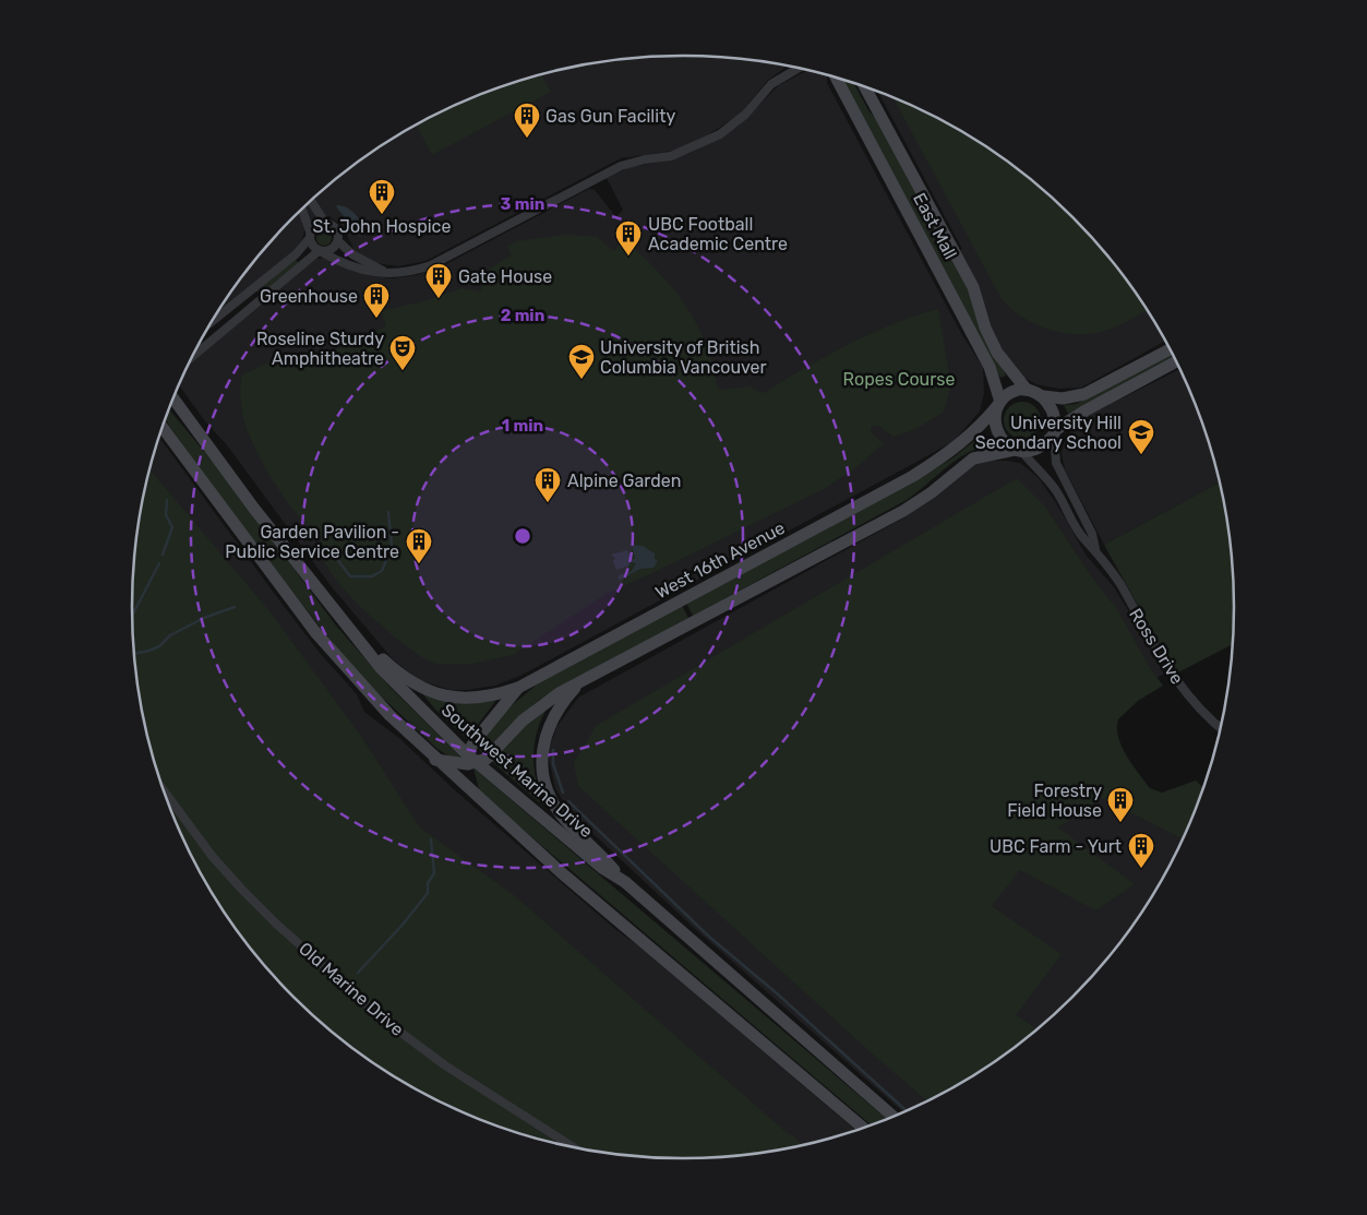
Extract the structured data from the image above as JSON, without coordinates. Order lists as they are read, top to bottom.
{
  "streets": {
    "main road": ["East Mall", "West 16th Avenue", "Southwest Marine Drive"],
    "street": ["Ross Drive", "Old Marine Drive"]
  },
  "crossings": [
    ["East Mall", "West 16th Avenue"],
    ["East Mall", "Ross Drive"],
    ["West 16th Avenue", "Ross Drive"],
    ["West 16th Avenue", "Southwest Marine Drive"]
  ],
  "parks": ["Ropes Course"],
  "places": {
    "building": [
      "Gas Gun Facility",
      "St. John Hospice",
      "UBC Football Academic Centre",
      "Gate House",
      "Greenhouse",
      "Alpine Garden",
      "Garden Pavilion - Public Service Centre",
      "Forestry Field House",
      "UBC Farm - Yurt"
    ],
    "theatre": ["Roseline Sturdy Amphitheatre"],
    "school or university": ["University of British Columbia Vancouver", "University Hill Secondary School"]
  },
  "rings": ["3 min", "2 min", "1 min"]
}
